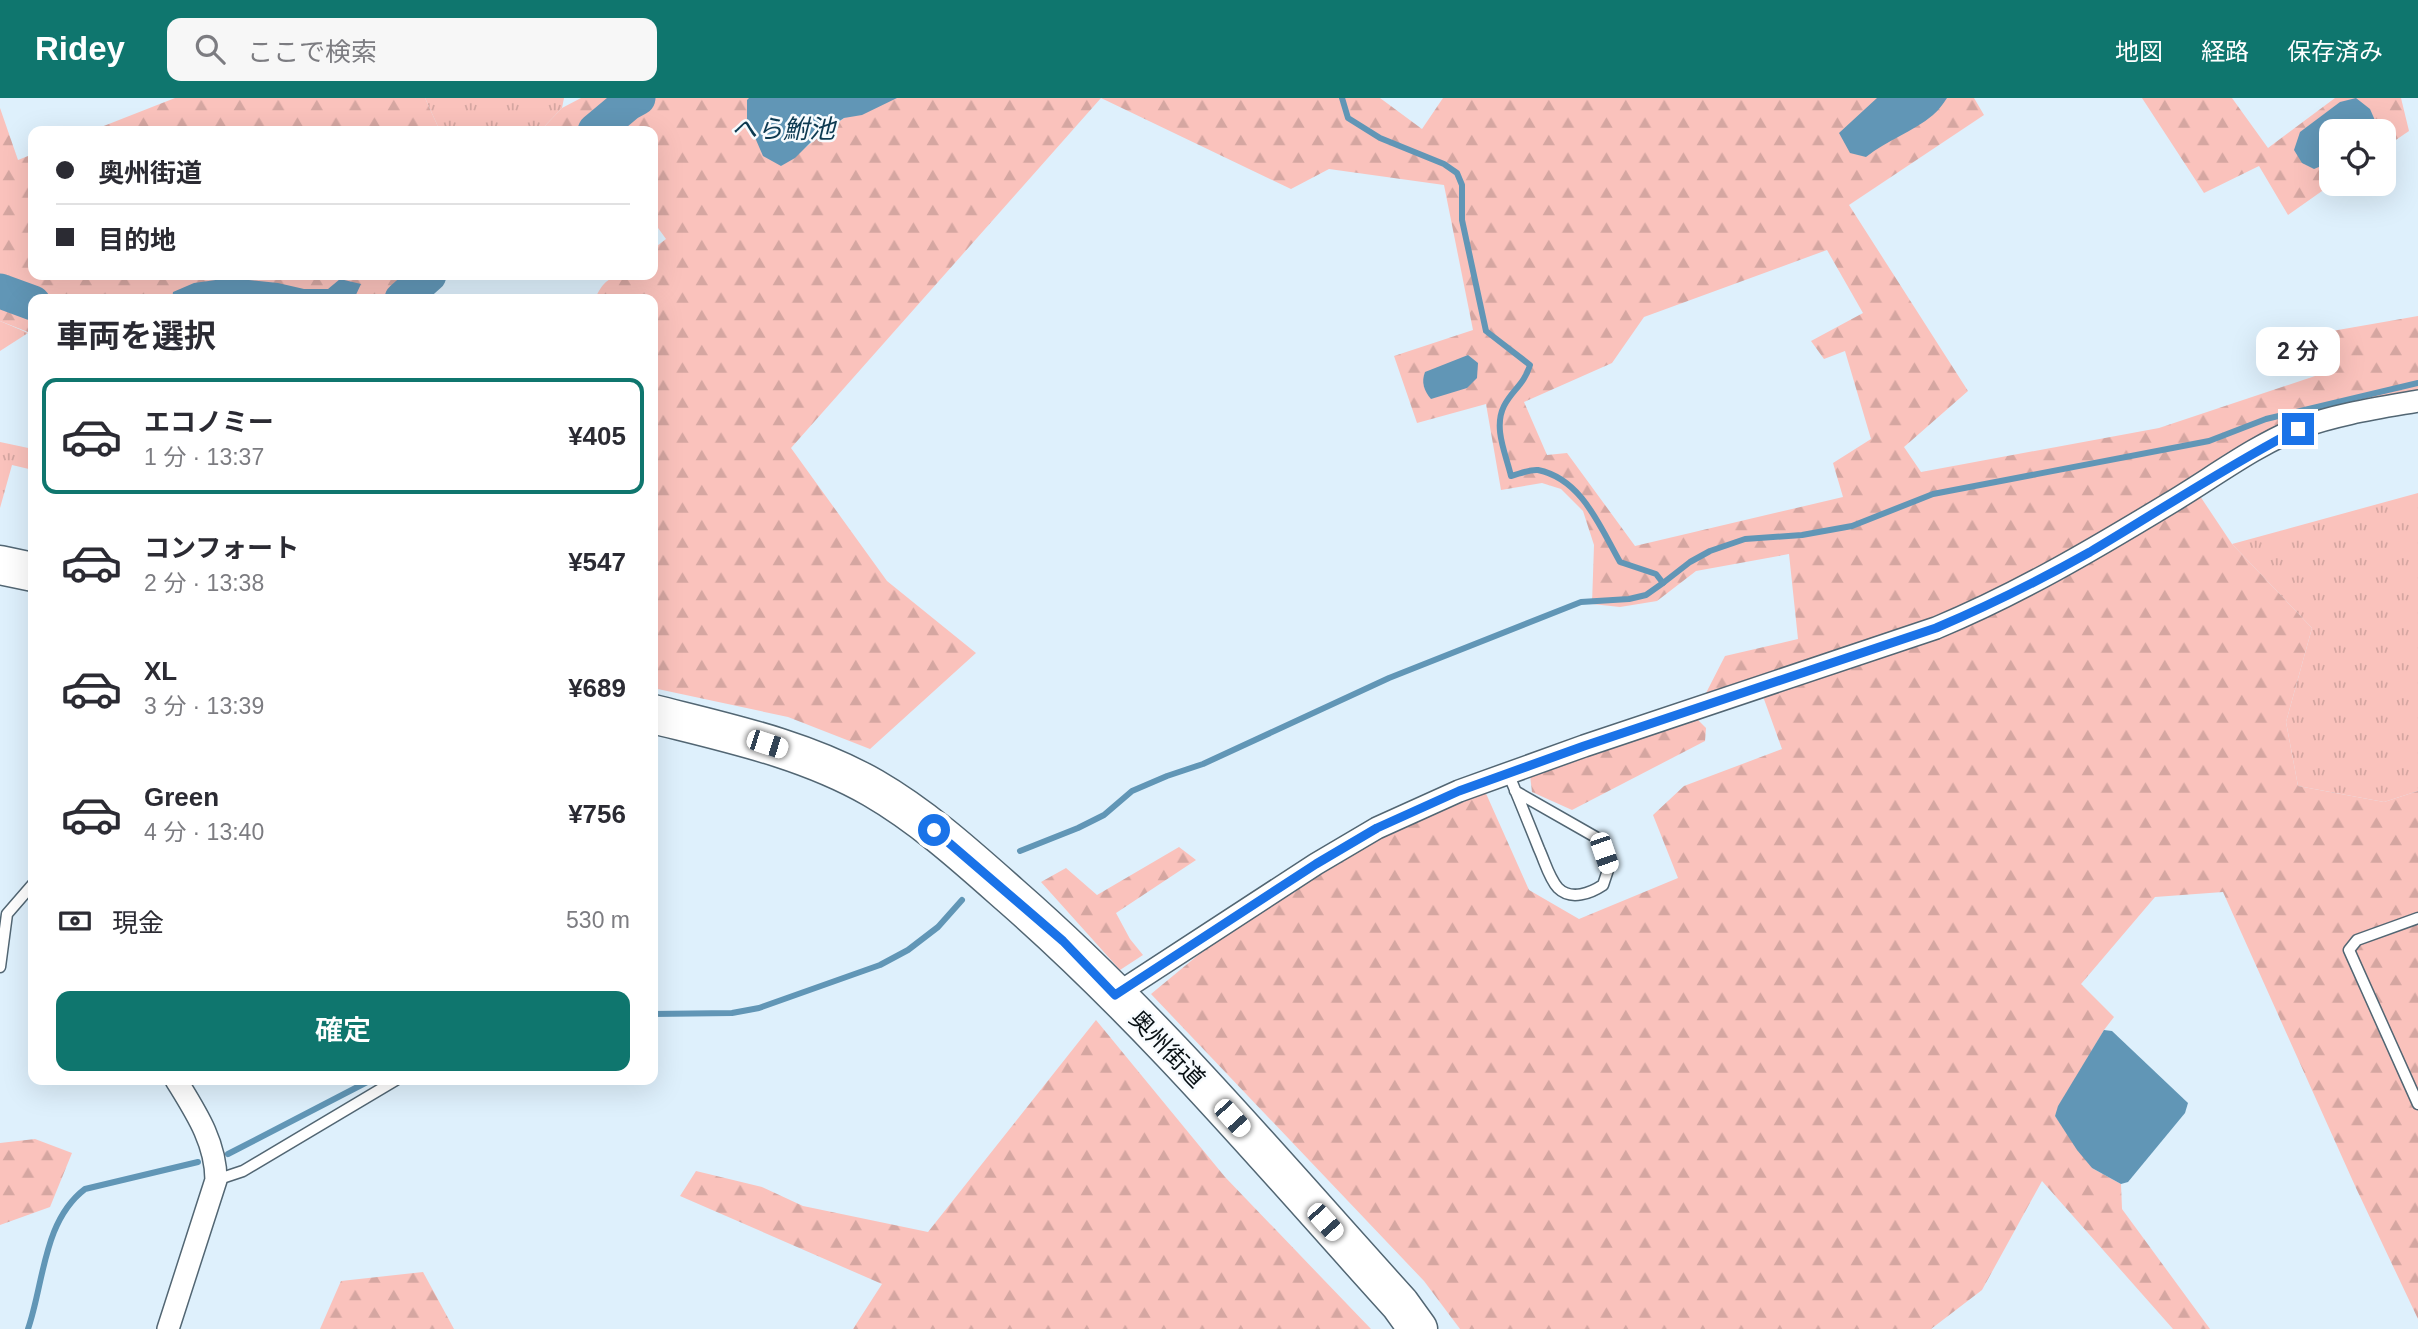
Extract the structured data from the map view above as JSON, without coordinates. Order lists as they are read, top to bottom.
{
  "streets": {
    "highway": ["奥州街道"]
  },
  "water": ["へら鮒池"],
  "page": {
    "header": "Ridey",
    "search": "ここで検索",
    "nav": ["地図", "経路", "保存済み"],
    "banner": ["奥州街道", "目的地"],
    "heading": "車両を選択",
    "bubble": "2 分",
    "list": [
      {
        "name": "エコノミー",
        "note": "1 分 · 13:37",
        "value": "¥405"
      },
      {
        "name": "コンフォート",
        "note": "2 分 · 13:38",
        "value": "¥547"
      },
      {
        "name": "XL",
        "note": "3 分 · 13:39",
        "value": "¥689"
      },
      {
        "name": "Green",
        "note": "4 分 · 13:40",
        "value": "¥756"
      }
    ],
    "pay": ["現金", "530 m"],
    "buttons": "確定"
  }
}
